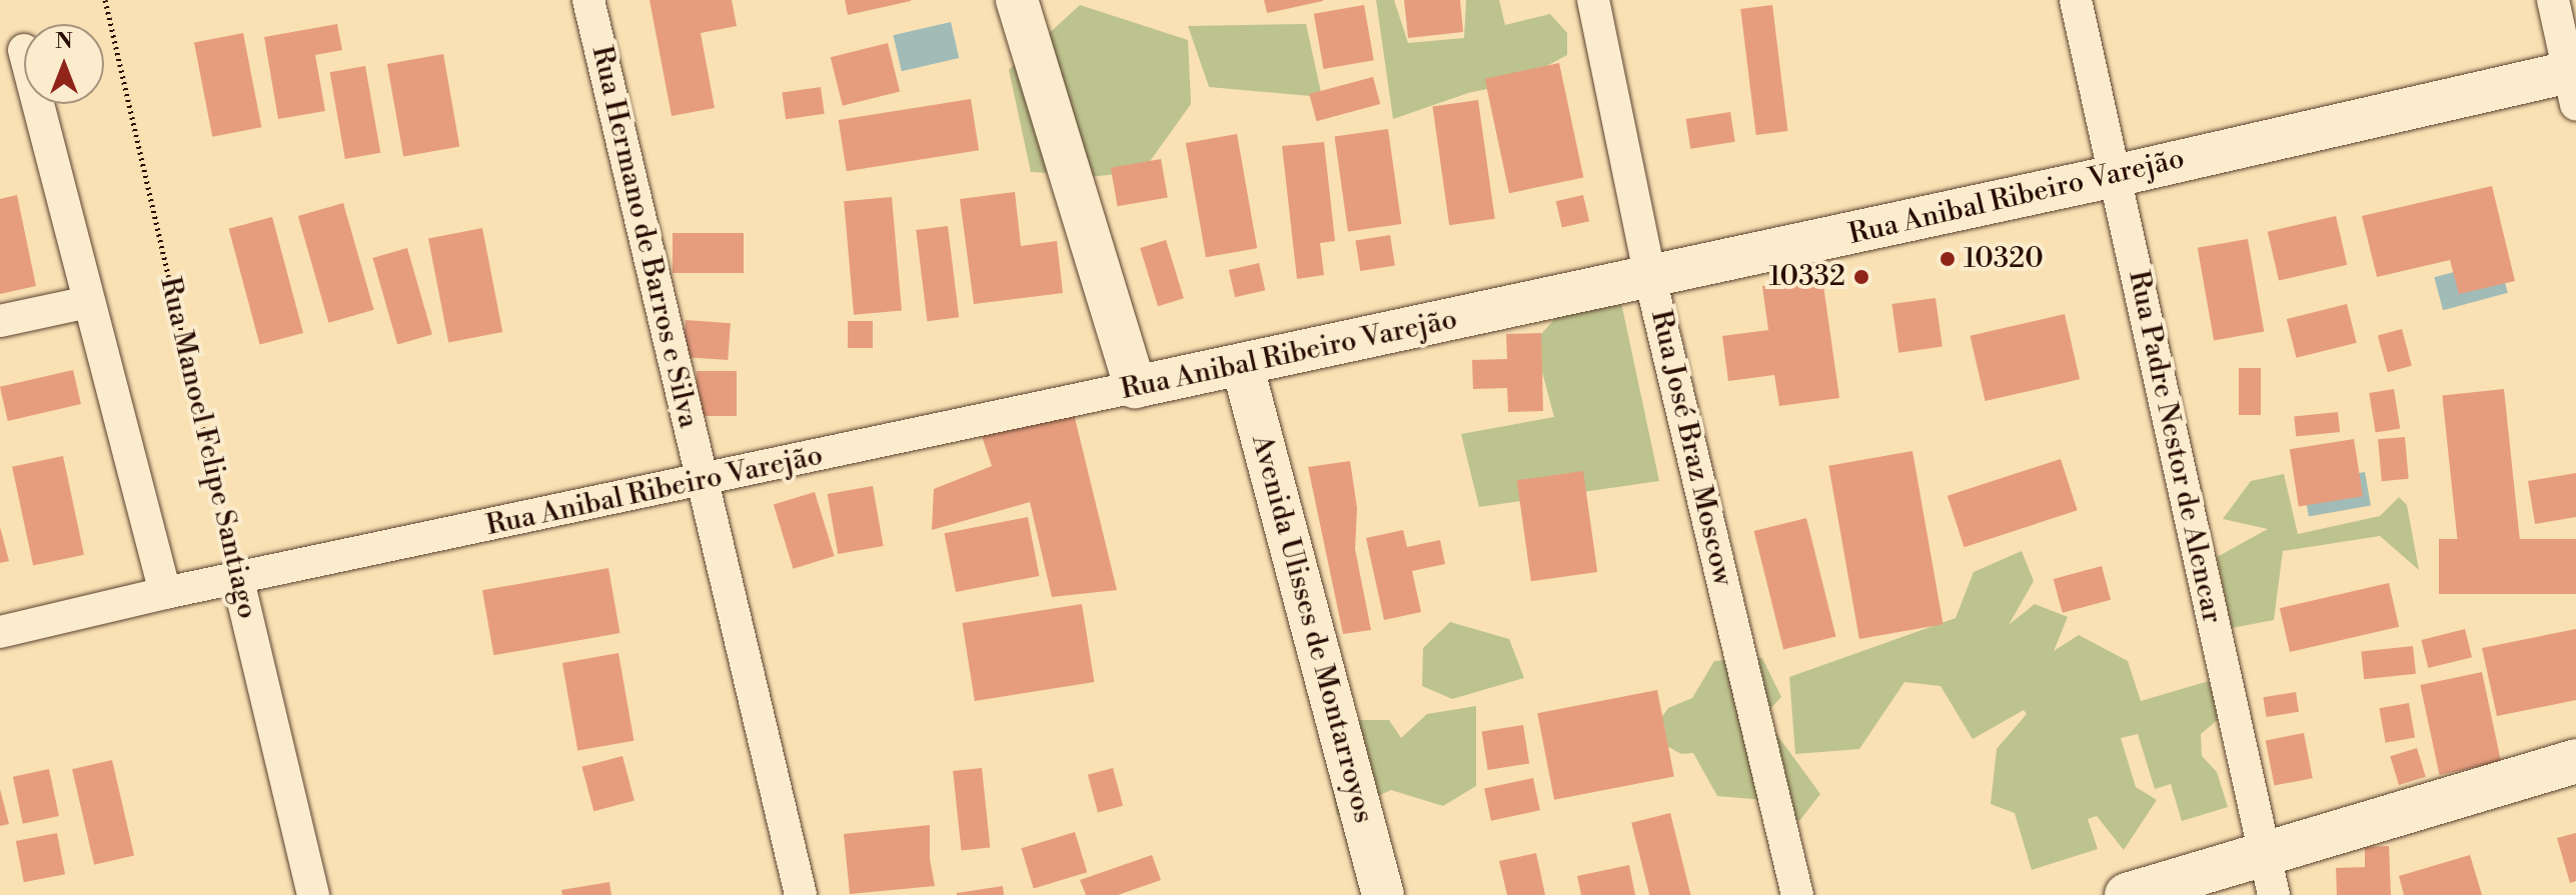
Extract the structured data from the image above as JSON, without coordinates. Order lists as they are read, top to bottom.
{
  "streets": {
    "street": [
      "Rua Anibal Ribeiro Varejão",
      "Rua Hermano de Barros e Silva",
      "Rua Padre Nestor de Alencar",
      "Rua Manoel Felipe Santiago",
      "Rua José Braz Moscow",
      "Avenida Ulisses de Montarroyos"
    ]
  },
  "crossings": [
    ["Rua Anibal Ribeiro Varejão", "Rua Hermano de Barros e Silva"],
    ["Rua Anibal Ribeiro Varejão", "Rua Padre Nestor de Alencar"],
    ["Rua Anibal Ribeiro Varejão", "Rua Manoel Felipe Santiago"],
    ["Rua Anibal Ribeiro Varejão", "Rua José Braz Moscow"],
    ["Rua Anibal Ribeiro Varejão", "Avenida Ulisses de Montarroyos"]
  ],
  "places": ["10320", "10332"],
  "north": "top"
}
